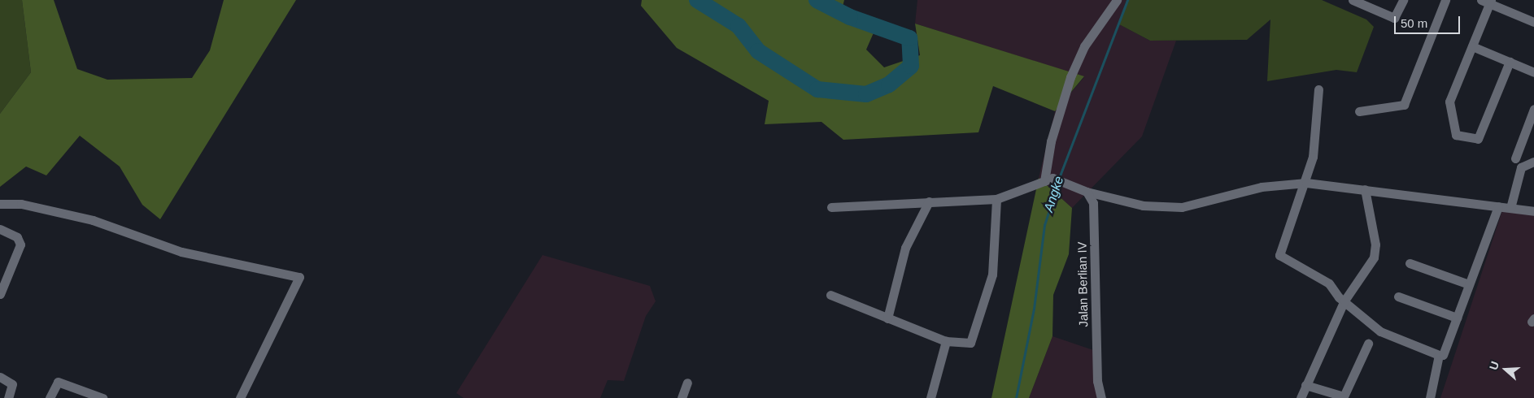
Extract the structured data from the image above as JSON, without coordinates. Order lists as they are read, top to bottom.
{
  "streets": {
    "street": ["Jalan Berlian IV"]
  },
  "water": ["Angke"],
  "scale_bar": "50 m",
  "north": "left"
}
